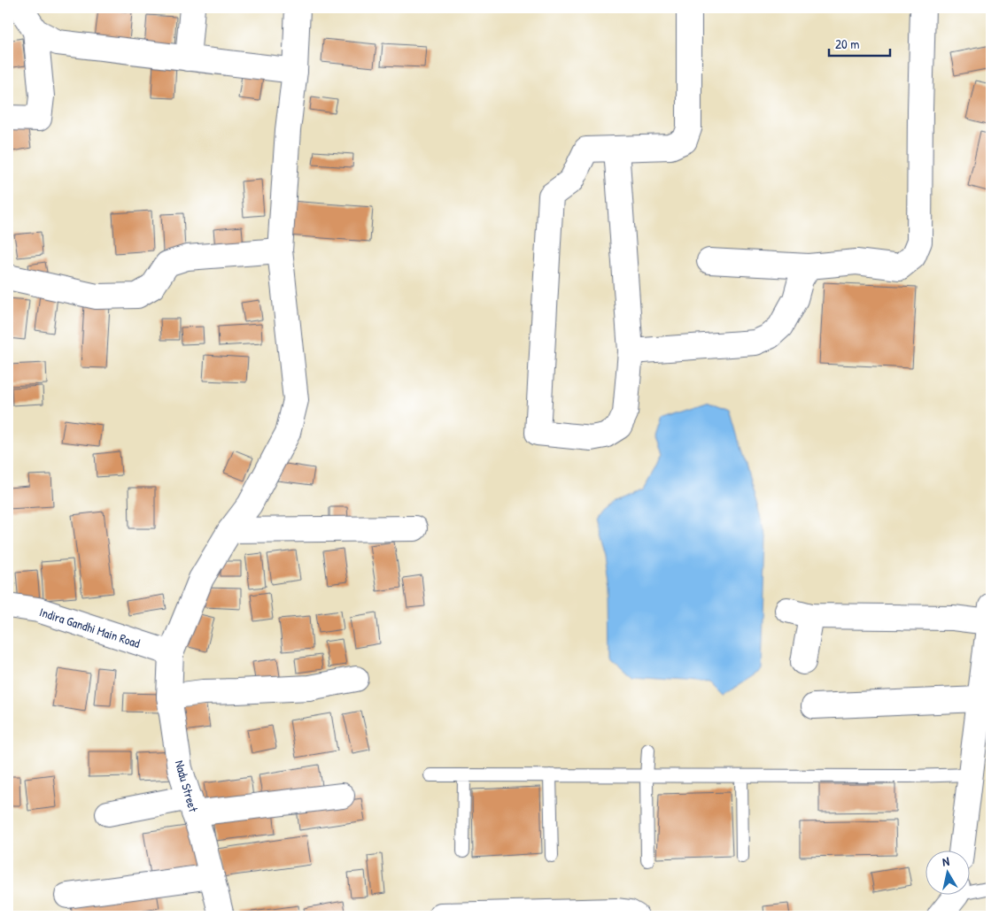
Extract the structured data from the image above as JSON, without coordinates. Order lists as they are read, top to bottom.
{
  "streets": {
    "street": ["Indira Gandhi Main Road", "Nadu Street"]
  },
  "crossings": [
    ["Indira Gandhi Main Road", "Nadu Street"]
  ],
  "scale_bar": "20 m",
  "north": "top"
}
